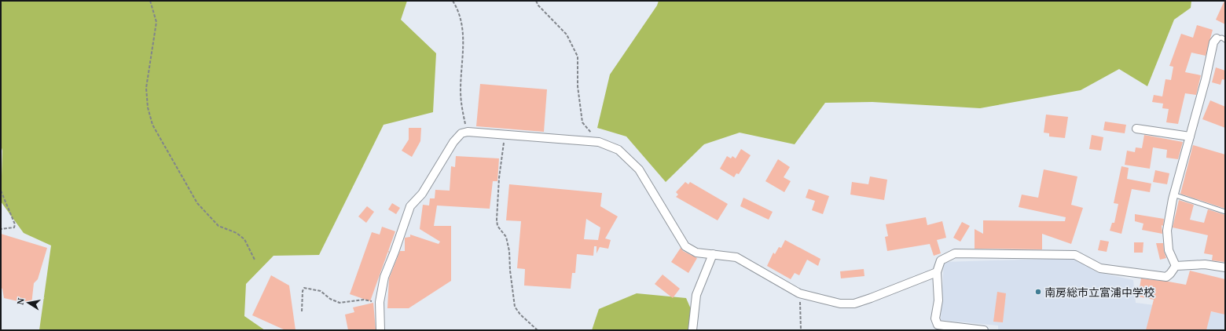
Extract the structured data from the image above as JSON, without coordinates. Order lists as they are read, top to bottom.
{
  "places": ["南房総市立富浦中学校"],
  "north": "left"
}
